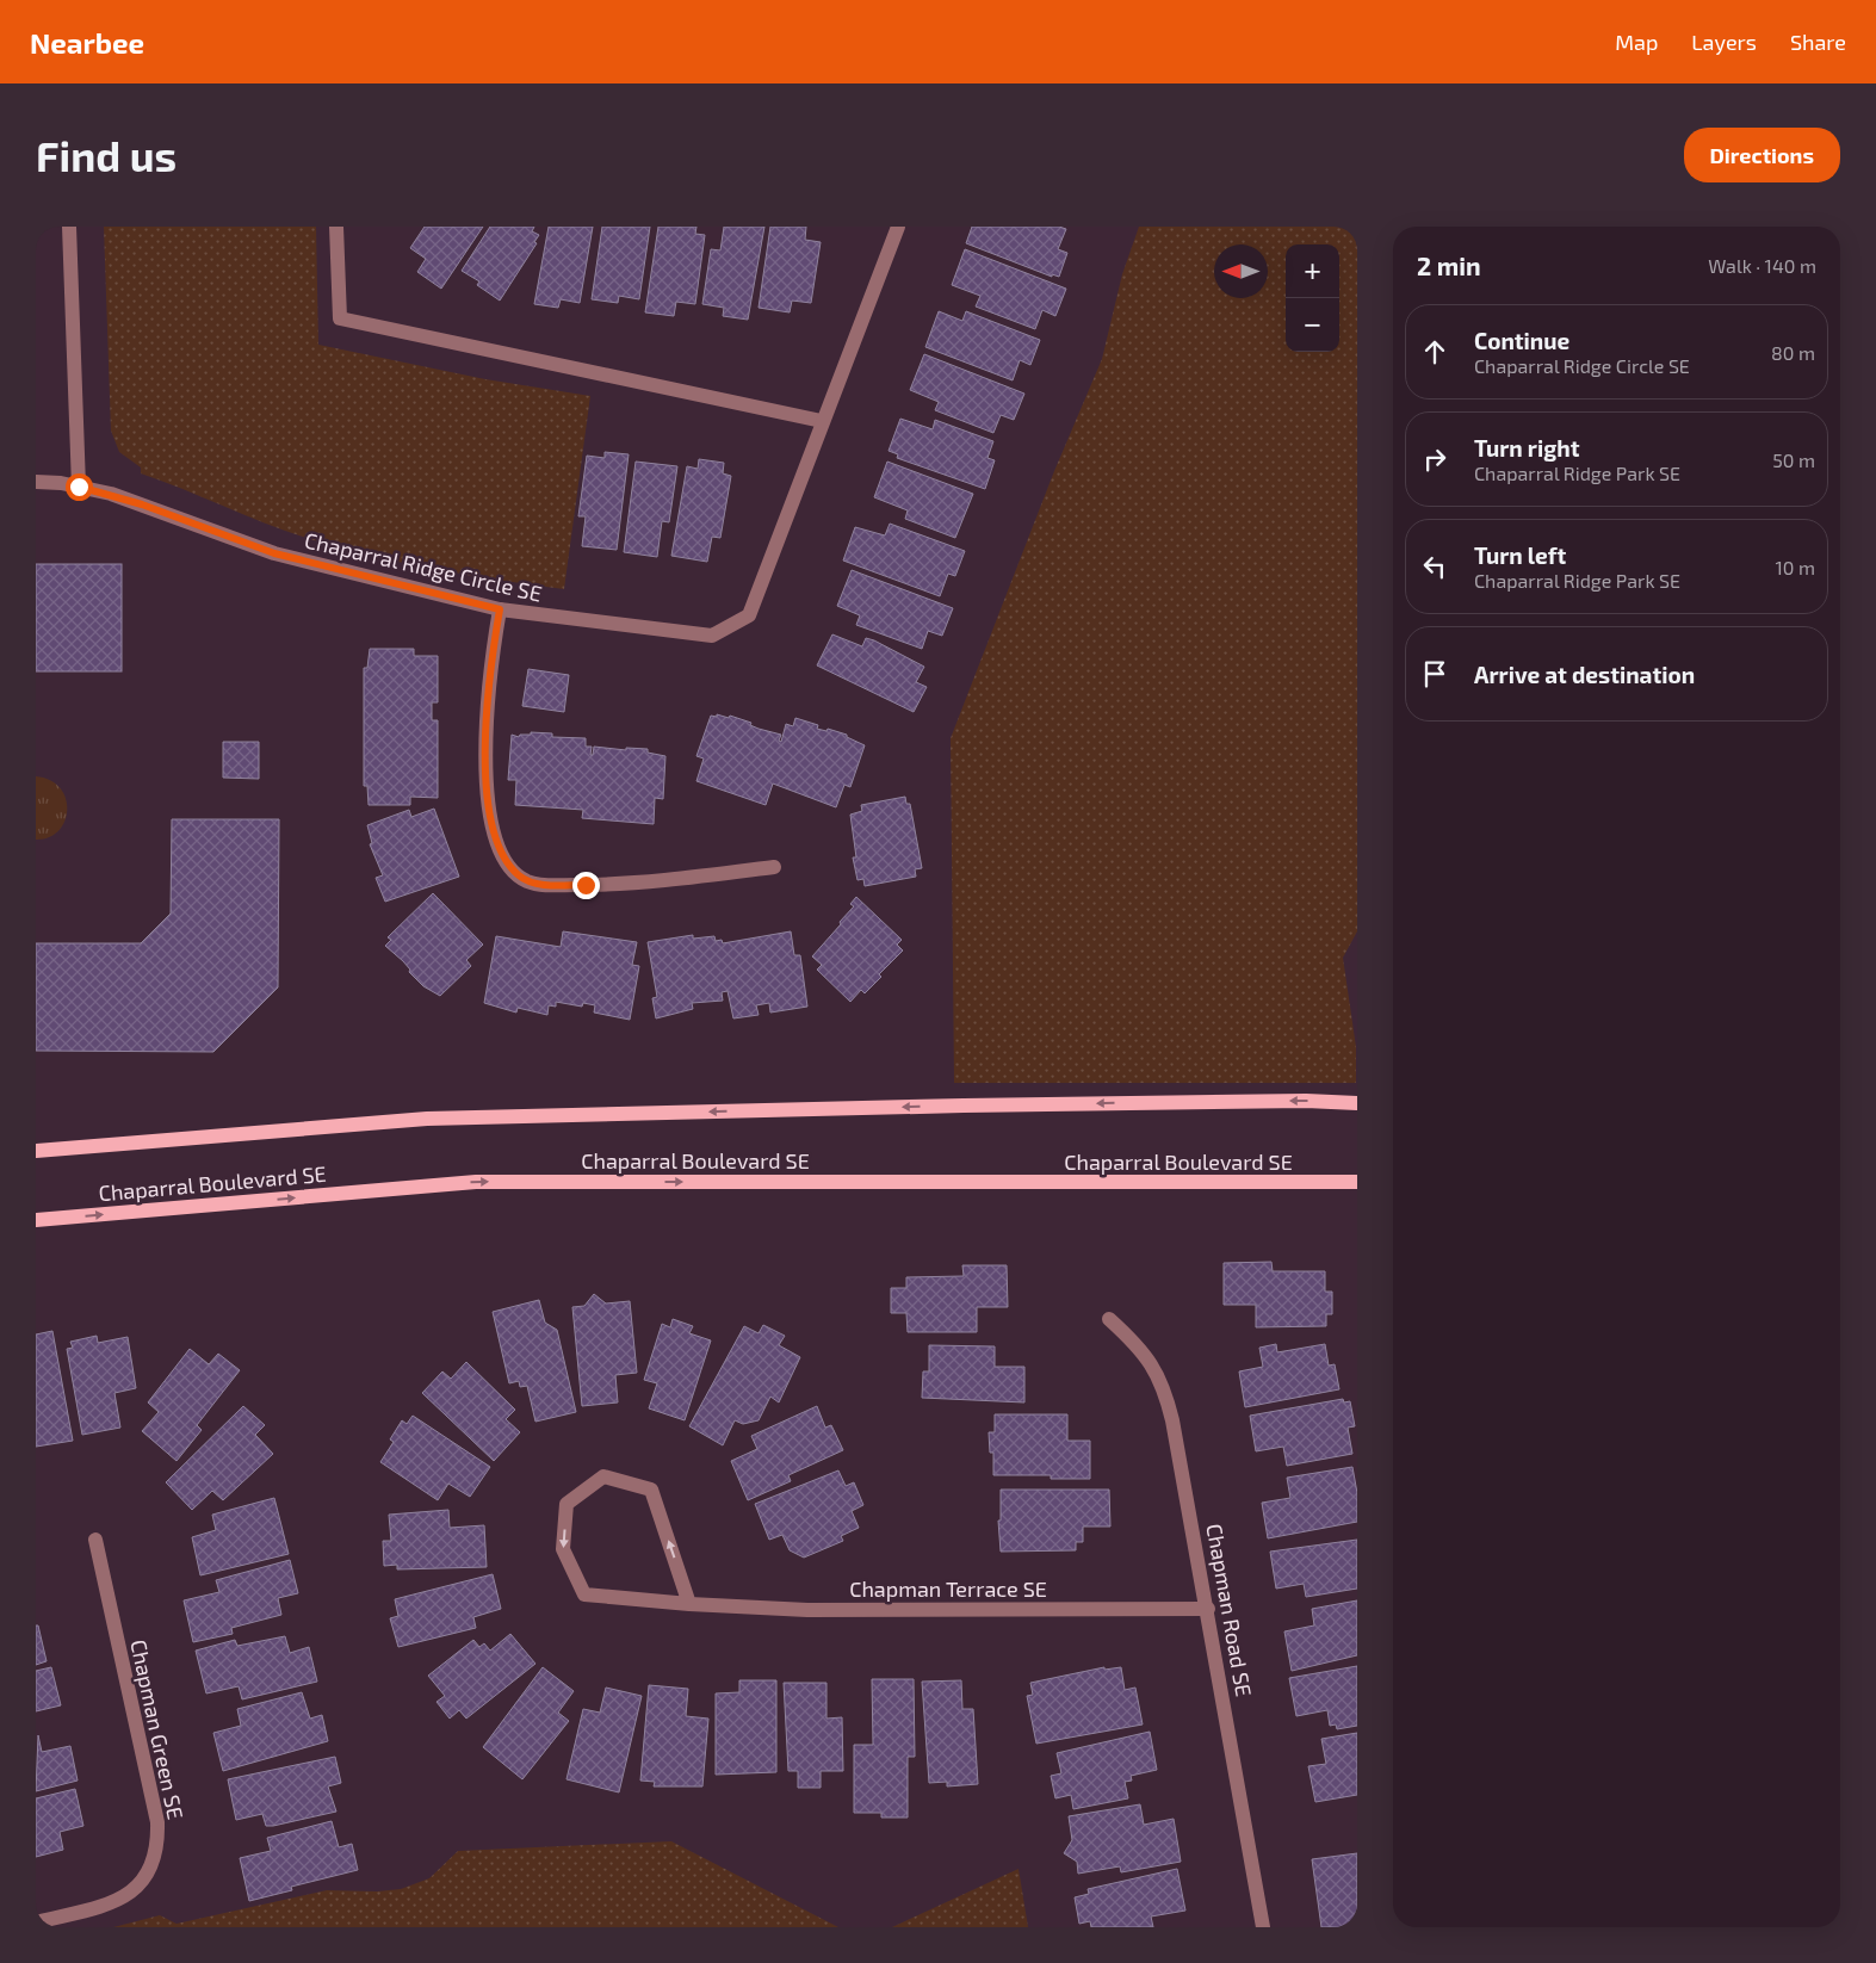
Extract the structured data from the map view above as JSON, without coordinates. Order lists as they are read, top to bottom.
{
  "streets": {
    "main road": ["Chaparral Boulevard SE"],
    "street": [
      "Chaparral Ridge Circle SE",
      "Chapman Terrace SE",
      "Chapman Road SE",
      "Chapman Green SE"
    ]
  },
  "crossings": [
    ["Chapman Terrace SE", "Chapman Road SE"]
  ],
  "north": "left",
  "page": {
    "header": "Nearbee",
    "nav": ["Map", "Layers", "Share"],
    "buttons": "Directions",
    "title": "Find us",
    "heading": ["2 min", "Walk · 140 m"],
    "map_buttons": ["+", "−"],
    "list": [
      ["Continue", "Chaparral Ridge Circle SE", "80 m"],
      ["Turn right", "Chaparral Ridge Park SE", "50 m"],
      ["Turn left", "Chaparral Ridge Park SE", "10 m"],
      "Arrive at destination"
    ]
  }
}
